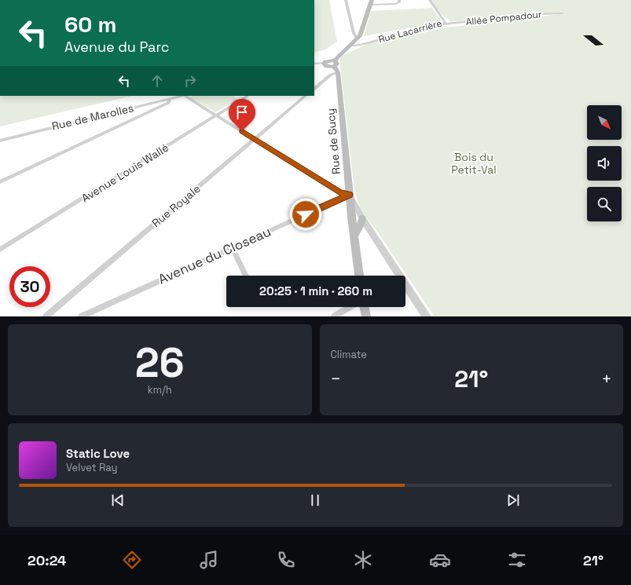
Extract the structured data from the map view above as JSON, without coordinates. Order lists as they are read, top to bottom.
{
  "streets": {
    "main road": ["Rue de Sucy"],
    "street": [
      "Allée Pompadour",
      "Rue Lacarrière",
      "Rue de Marolles",
      "Avenue Louis Wallé",
      "Rue Royale",
      "Avenue du Closeau"
    ]
  },
  "crossings": [
    ["Allée Pompadour", "Rue Lacarrière"],
    ["Rue de Sucy", "Avenue du Closeau"]
  ],
  "parks": ["Bois du Petit-Val"],
  "north": "bottom right",
  "page": {
    "turn": ["60 m", "Avenue du Parc"],
    "limit": "30",
    "trip": "20:25 · 1 min · 260 m",
    "tile": [
      ["26", "km/h"],
      "Climate"
    ],
    "heat": ["−", "21°", "+"],
    "song": ["Static Love", "Velvet Ray"],
    "tabs": ["20:24", "21°"]
  }
}
